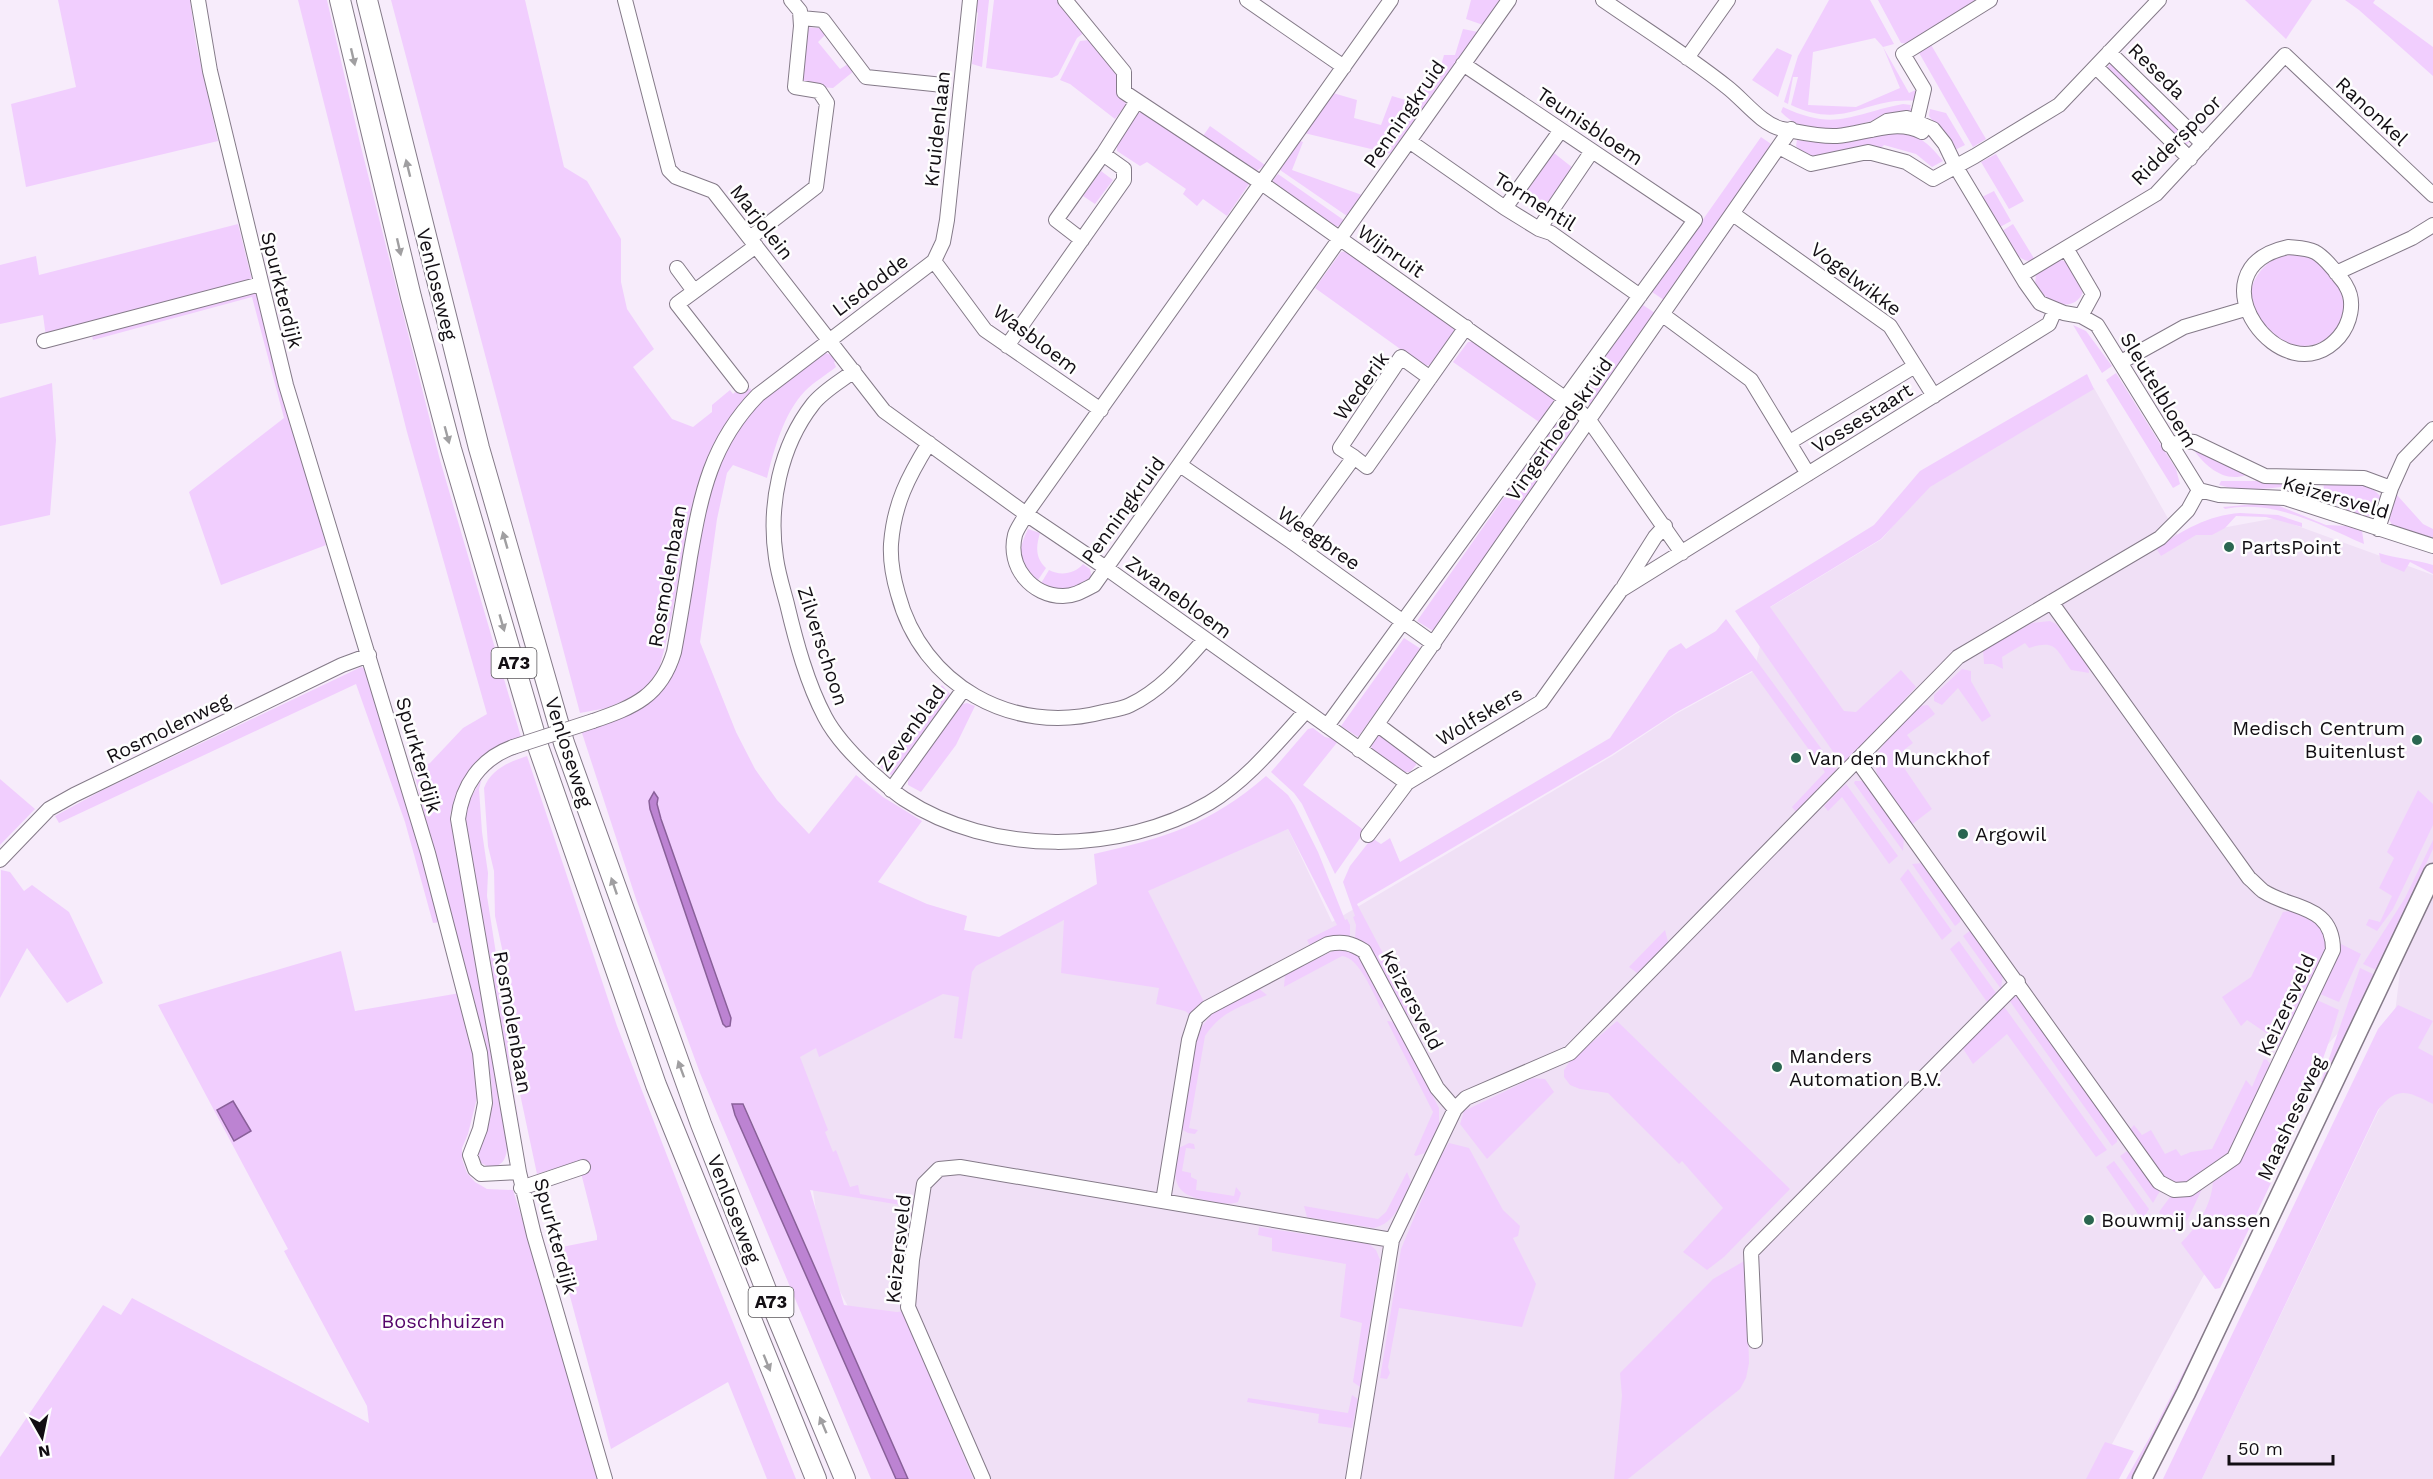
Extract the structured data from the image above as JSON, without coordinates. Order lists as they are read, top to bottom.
{
  "streets": {
    "highway": ["Venloseweg", "A73"],
    "main road": ["Maasheseweg"],
    "street": [
      "Reseda",
      "Ranonkel",
      "Penningkruid",
      "Teunisbloem",
      "Kruidenlaan",
      "Ridderspoor",
      "Tormentil",
      "Marjolein",
      "Wijnruit",
      "Vogelwikke",
      "Lisdodde",
      "Spurkterdijk",
      "Wasbloem",
      "Wederik",
      "Sleutelbloem",
      "Vossestaart",
      "Vingerhoedskruid",
      "Keizersveld",
      "Weegbree",
      "Rosmolenbaan",
      "Zwanebloem",
      "Zilverschoon",
      "Wolfskers",
      "Rosmolenweg",
      "Zevenblad"
    ]
  },
  "crossings": [
    ["Reseda", "Ridderspoor"],
    ["Ranonkel", "Ridderspoor"],
    ["Penningkruid", "Teunisbloem"],
    ["Penningkruid", "Tormentil"],
    ["Penningkruid", "Wijnruit"],
    ["Penningkruid", "Wasbloem"],
    ["Penningkruid", "Weegbree"],
    ["Penningkruid", "Zwanebloem"],
    ["Teunisbloem", "Vingerhoedskruid"],
    ["Kruidenlaan", "Lisdodde"],
    ["Kruidenlaan", "Wasbloem"],
    ["Ridderspoor", "Sleutelbloem"],
    ["Tormentil", "Vingerhoedskruid"],
    ["Marjolein", "Lisdodde"],
    ["Marjolein", "Rosmolenbaan"],
    ["Marjolein", "Zwanebloem"],
    ["Wijnruit", "Vossestaart"],
    ["Wijnruit", "Vingerhoedskruid"],
    ["Wijnruit", "Wolfskers"],
    ["Vogelwikke", "Vossestaart"],
    ["Vogelwikke", "Vingerhoedskruid"],
    ["Lisdodde", "Wasbloem"],
    ["Lisdodde", "Rosmolenbaan"],
    ["Lisdodde", "Zwanebloem"],
    ["Spurkterdijk", "Rosmolenbaan"],
    ["Spurkterdijk", "Rosmolenweg"],
    ["Sleutelbloem", "Vossestaart"],
    ["Sleutelbloem", "Keizersveld"],
    ["Vossestaart", "Wolfskers"],
    ["Vingerhoedskruid", "Weegbree"],
    ["Vingerhoedskruid", "Zwanebloem"],
    ["Rosmolenbaan", "Zwanebloem"],
    ["Zwanebloem", "Zilverschoon"],
    ["Zwanebloem", "Wolfskers"],
    ["Zwanebloem", "Zevenblad"],
    ["Zilverschoon", "Zevenblad"]
  ],
  "parks": ["Boschhuizen"],
  "places": [
    "PartsPoint",
    "Medisch Centrum Buitenlust",
    "Van den Munckhof",
    "Argowil",
    "Manders Automation B.V.",
    "Bouwmij Janssen"
  ],
  "scale_bar": "50 m",
  "north": "bottom"
}
